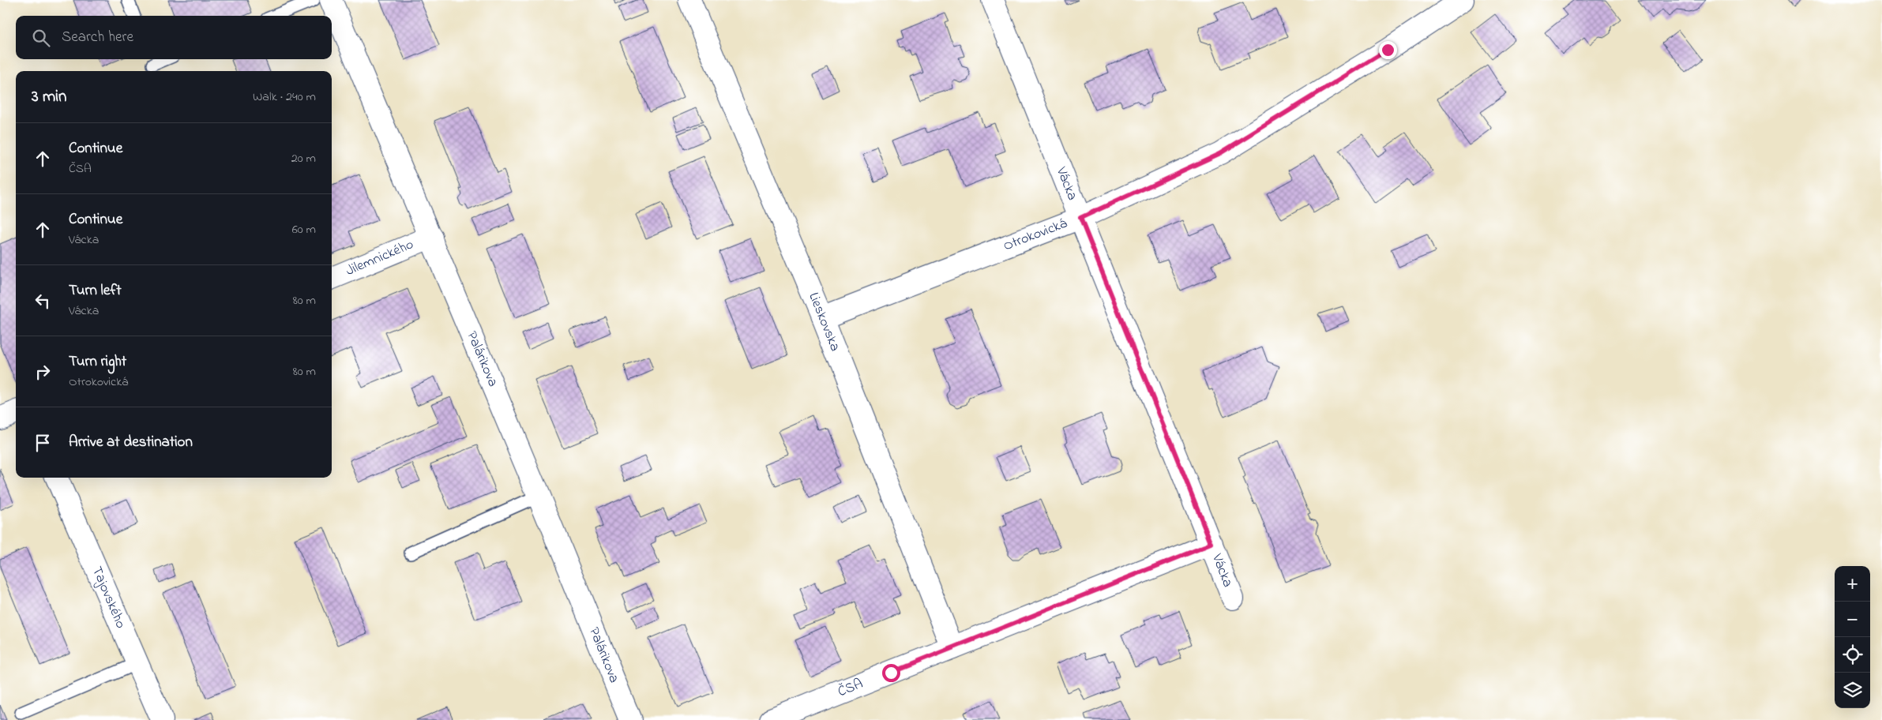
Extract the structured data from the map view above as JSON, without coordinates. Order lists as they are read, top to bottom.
{
  "streets": {
    "street": [
      "Vácka",
      "Otrokovická",
      "Jilemnického",
      "Lieskovska",
      "Palárikova",
      "Tajovského",
      "ČSA"
    ]
  },
  "crossings": [
    ["Vácka", "Otrokovická"],
    ["Vácka", "Lieskovska"],
    ["Vácka", "ČSA"],
    ["Otrokovická", "Lieskovska"],
    ["Jilemnického", "Palárikova"],
    ["Lieskovska", "ČSA"]
  ],
  "page": {
    "search": "Search here",
    "heading": ["3 min", "Walk · 240 m"],
    "list": [
      ["Continue", "ČSA", "20 m"],
      ["Continue", "Vácka", "60 m"],
      ["Turn left", "Vácka", "80 m"],
      ["Turn right", "Otrokovická", "80 m"],
      "Arrive at destination"
    ],
    "map_buttons": ["+", "−"]
  }
}
